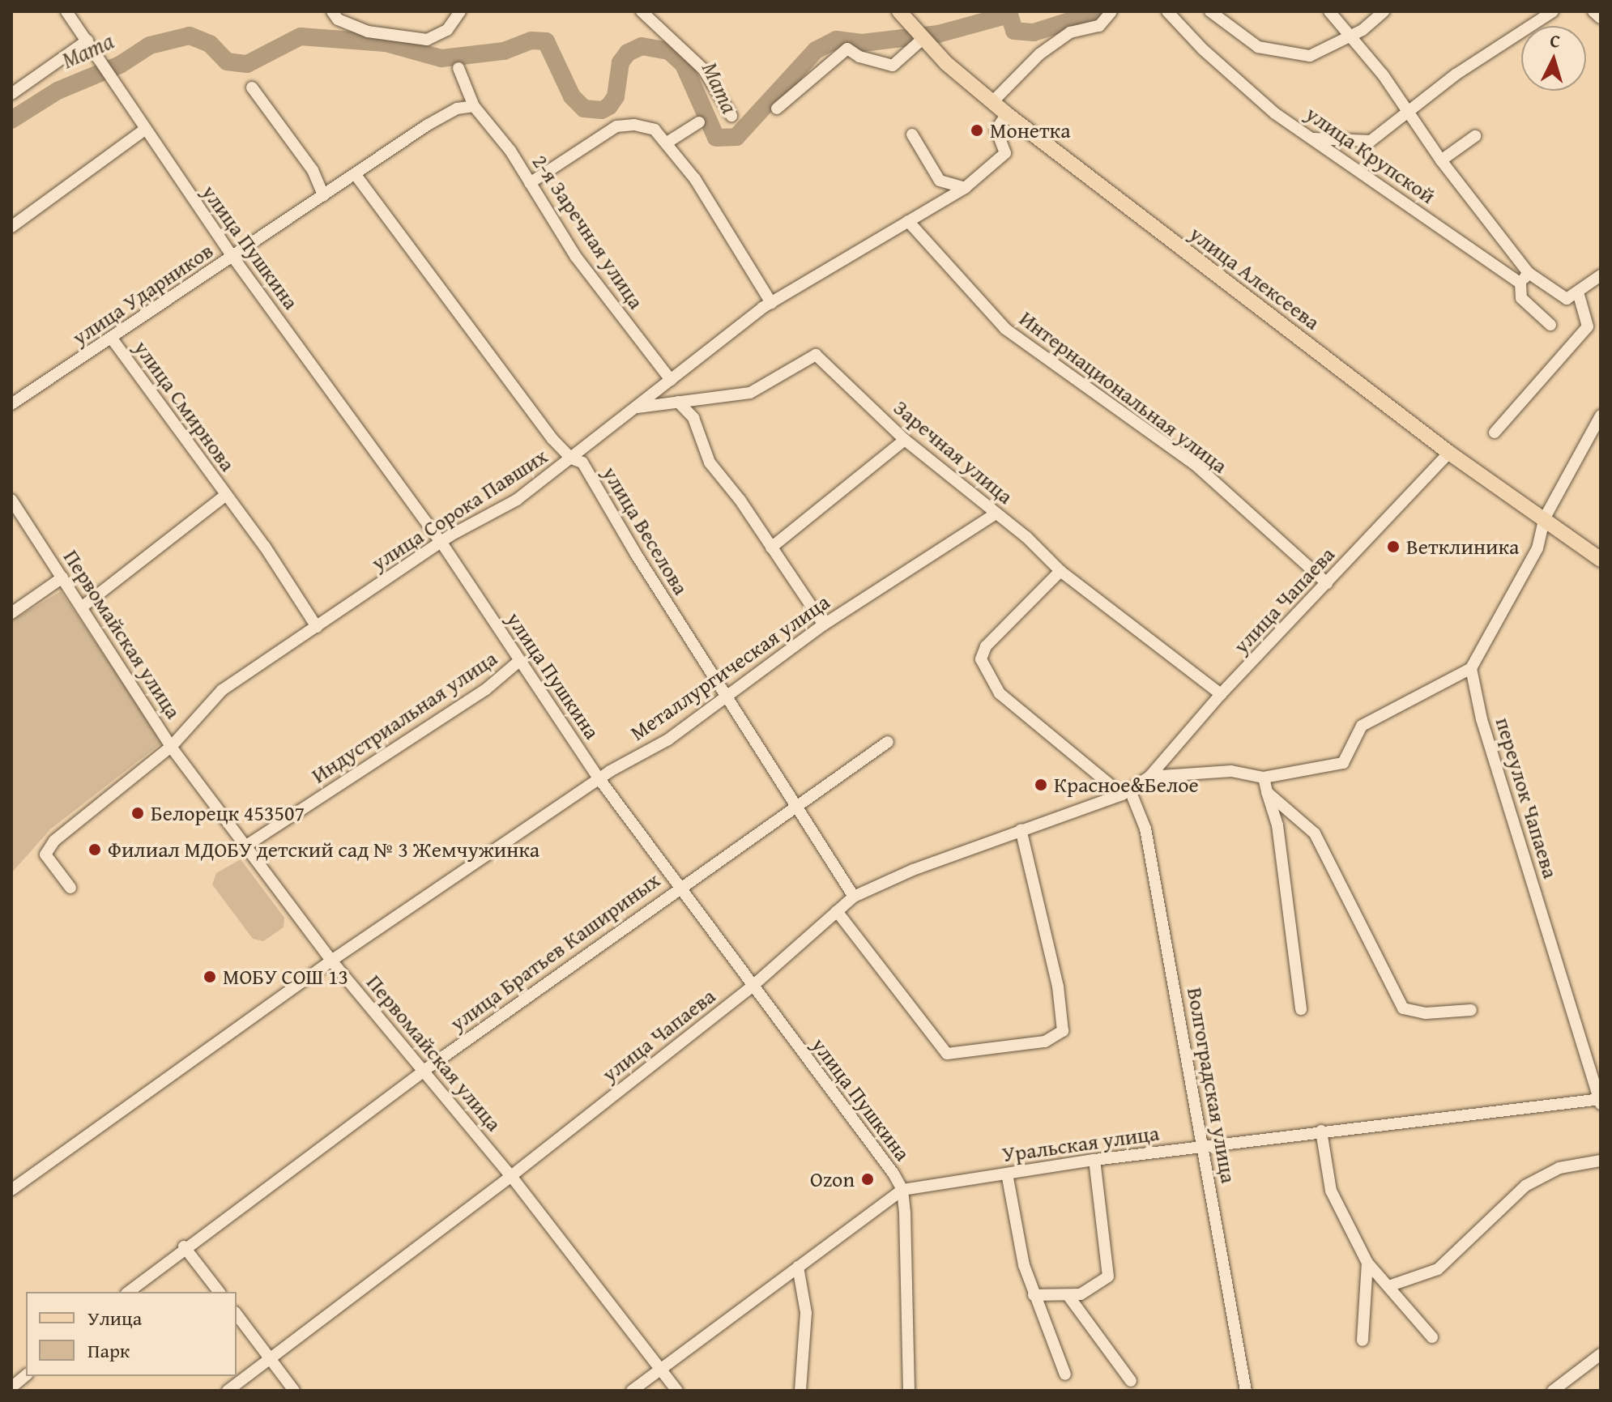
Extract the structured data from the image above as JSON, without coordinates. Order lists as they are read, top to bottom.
{
  "streets": {
    "main road": ["улица Алексеева"],
    "street": [
      "улица Крупской",
      "2-я Заречная улица",
      "улица Пушкина",
      "улица Ударников",
      "Интернациональная улица",
      "улица Смирнова",
      "Заречная улица",
      "улица Сорока Павших",
      "улица Веселова",
      "улица Чапаева",
      "Первомайская улица",
      "Металлургическая улица",
      "Индустриальная улица",
      "переулок Чапаева",
      "улица Братьев Кашириных",
      "Волгоградская улица",
      "Уральская улица"
    ]
  },
  "crossings": [
    ["2-я Заречная улица", "улица Ударников"],
    ["2-я Заречная улица", "улица Сорока Павших"],
    ["улица Пушкина", "улица Ударников"],
    ["улица Пушкина", "улица Сорока Павших"],
    ["улица Пушкина", "улица Чапаева"],
    ["улица Пушкина", "Металлургическая улица"],
    ["улица Пушкина", "Индустриальная улица"],
    ["улица Пушкина", "улица Братьев Кашириных"],
    ["улица Пушкина", "Уральская улица"],
    ["улица Алексеева", "улица Сорока Павших"],
    ["улица Алексеева", "улица Чапаева"],
    ["улица Ударников", "улица Смирнова"],
    ["улица Ударников", "улица Веселова"],
    ["Интернациональная улица", "улица Сорока Павших"],
    ["Интернациональная улица", "улица Чапаева"],
    ["улица Смирнова", "улица Сорока Павших"],
    ["улица Смирнова", "Первомайская улица"],
    ["Заречная улица", "улица Сорока Павших"],
    ["Заречная улица", "улица Чапаева"],
    ["Заречная улица", "Металлургическая улица"],
    ["улица Сорока Павших", "улица Веселова"],
    ["улица Сорока Павших", "Первомайская улица"],
    ["улица Веселова", "улица Чапаева"],
    ["улица Веселова", "Металлургическая улица"],
    ["улица Веселова", "улица Братьев Кашириных"],
    ["улица Чапаева", "Первомайская улица"],
    ["улица Чапаева", "Волгоградская улица"],
    ["Первомайская улица", "Металлургическая улица"],
    ["Первомайская улица", "Индустриальная улица"],
    ["Первомайская улица", "улица Братьев Кашириных"],
    ["Первомайская улица", "Уральская улица"],
    ["переулок Чапаева", "Уральская улица"],
    ["Волгоградская улица", "Уральская улица"]
  ],
  "water": ["Мата"],
  "places": [
    "Монетка",
    "Ветклиника",
    "Красное&Белое",
    "Белорецк 453507",
    "Филиал МДОБУ детский сад № 3 Жемчужинка",
    "МОБУ СОШ 13",
    "Ozon"
  ],
  "legend": ["Улица", "Парк"],
  "north": "top"
}
